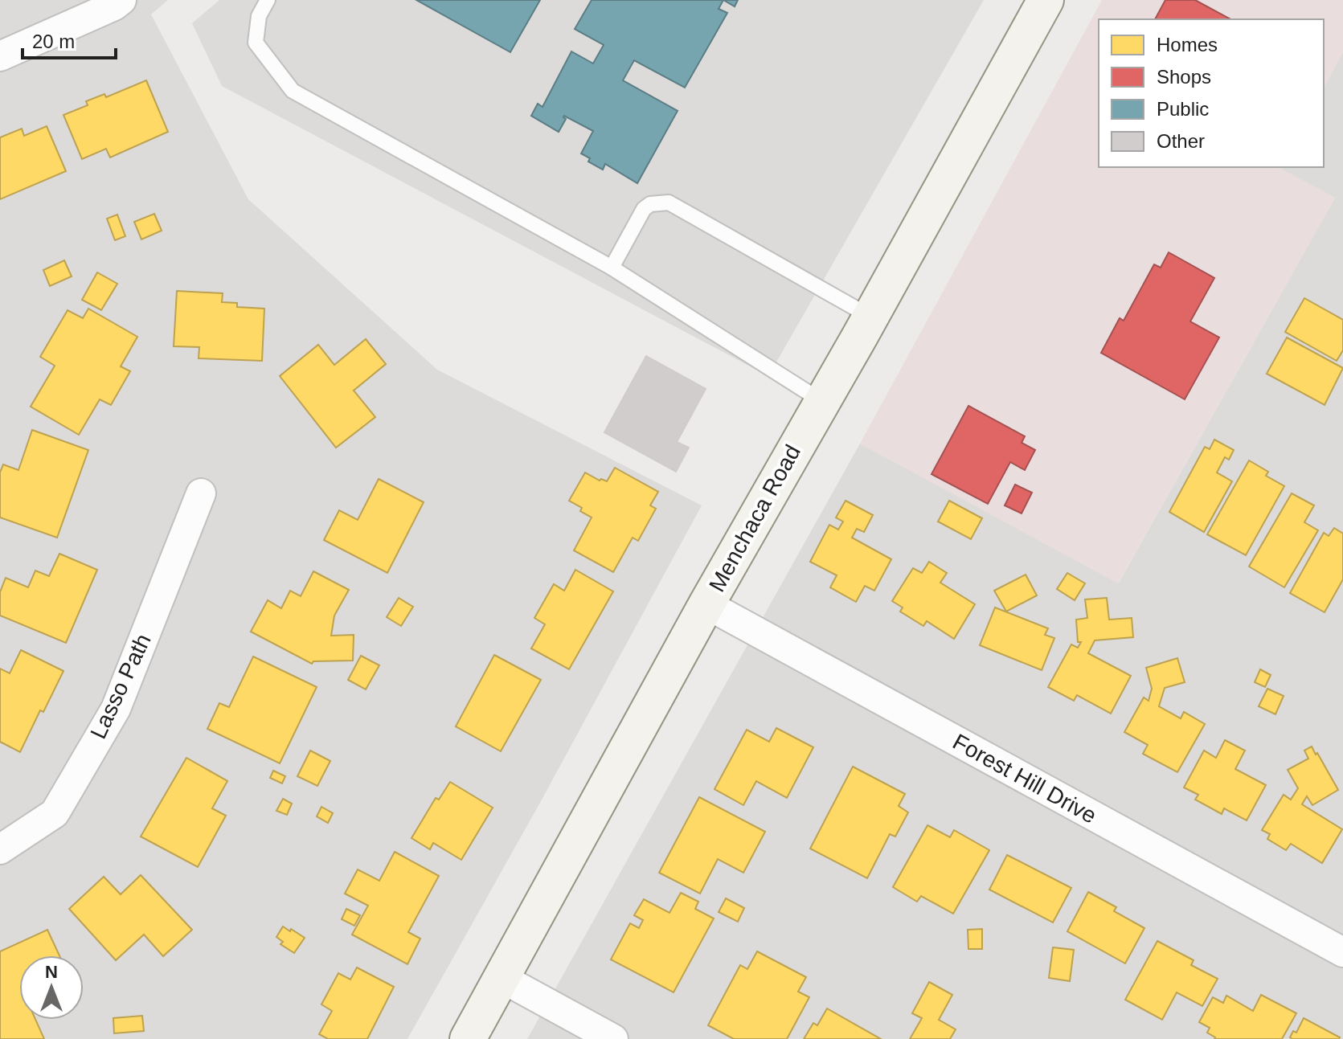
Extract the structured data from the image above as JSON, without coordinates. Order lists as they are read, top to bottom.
{
  "streets": {
    "main road": ["Menchaca Road"],
    "street": ["Lasso Path", "Forest Hill Drive"]
  },
  "crossings": [
    ["Menchaca Road", "Forest Hill Drive"]
  ],
  "legend": [
    "Homes",
    "Shops",
    "Public",
    "Other"
  ],
  "scale_bar": "20 m",
  "north": "top"
}
